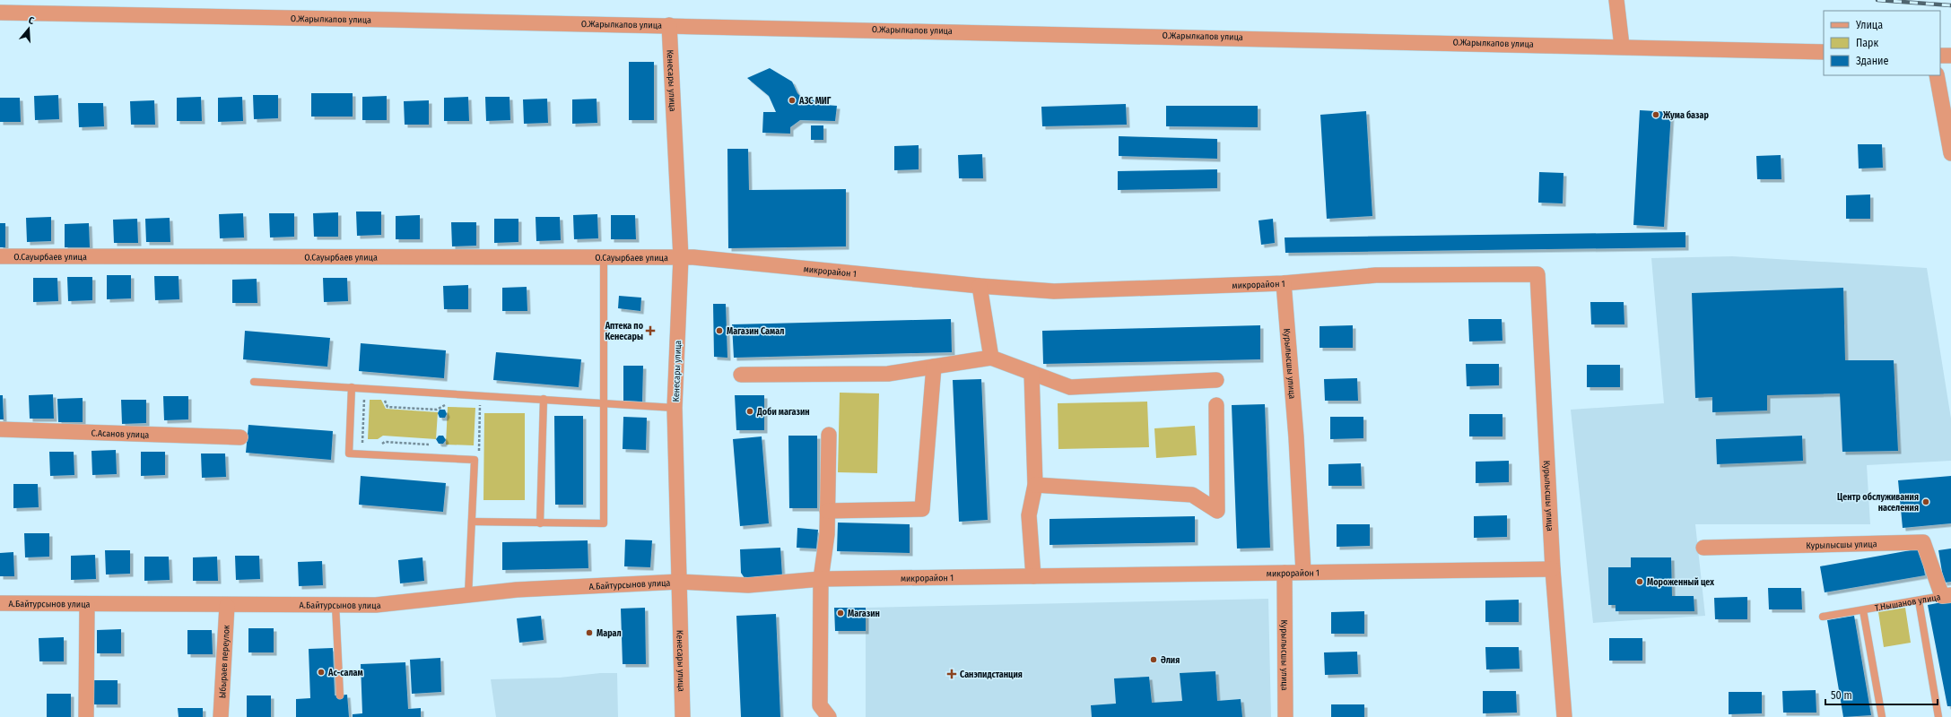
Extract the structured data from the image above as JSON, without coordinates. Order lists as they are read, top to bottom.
{
  "streets": {
    "street": [
      "О.Жарылкапов улица",
      "Кенесары улица",
      "О.Сауырбаев улица",
      "микрорайон 1",
      "Курылысшы улица",
      "С.Асанов улица",
      "А.Байтурсынов улица",
      "Ыбыраев переулок"
    ],
    "lane": ["Т.Нышанов улица"]
  },
  "crossings": [
    ["О.Жарылкапов улица", "Кенесары улица"],
    ["Кенесары улица", "О.Сауырбаев улица"],
    ["Кенесары улица", "микрорайон 1"],
    ["Кенесары улица", "А.Байтурсынов улица"],
    ["О.Сауырбаев улица", "микрорайон 1"],
    ["микрорайон 1", "Курылысшы улица"],
    ["микрорайон 1", "А.Байтурсынов улица"],
    ["Курылысшы улица", "Т.Нышанов улица"],
    ["А.Байтурсынов улица", "Ыбыраев переулок"]
  ],
  "places": {
    "other": [
      "АЗС МИГ",
      "Жума базар",
      "Магазин Самал",
      "Доби магазин",
      "Центр обслуживания населения",
      "Мороженный цех",
      "Магазин",
      "Марал",
      "Әлия",
      "Ас-салам"
    ],
    "health": ["Аптека по Кенесары", "Санэпидстанция"]
  },
  "legend": ["Улица", "Парк", "Здание"],
  "scale_bar": "50 m",
  "north": "top"
}
